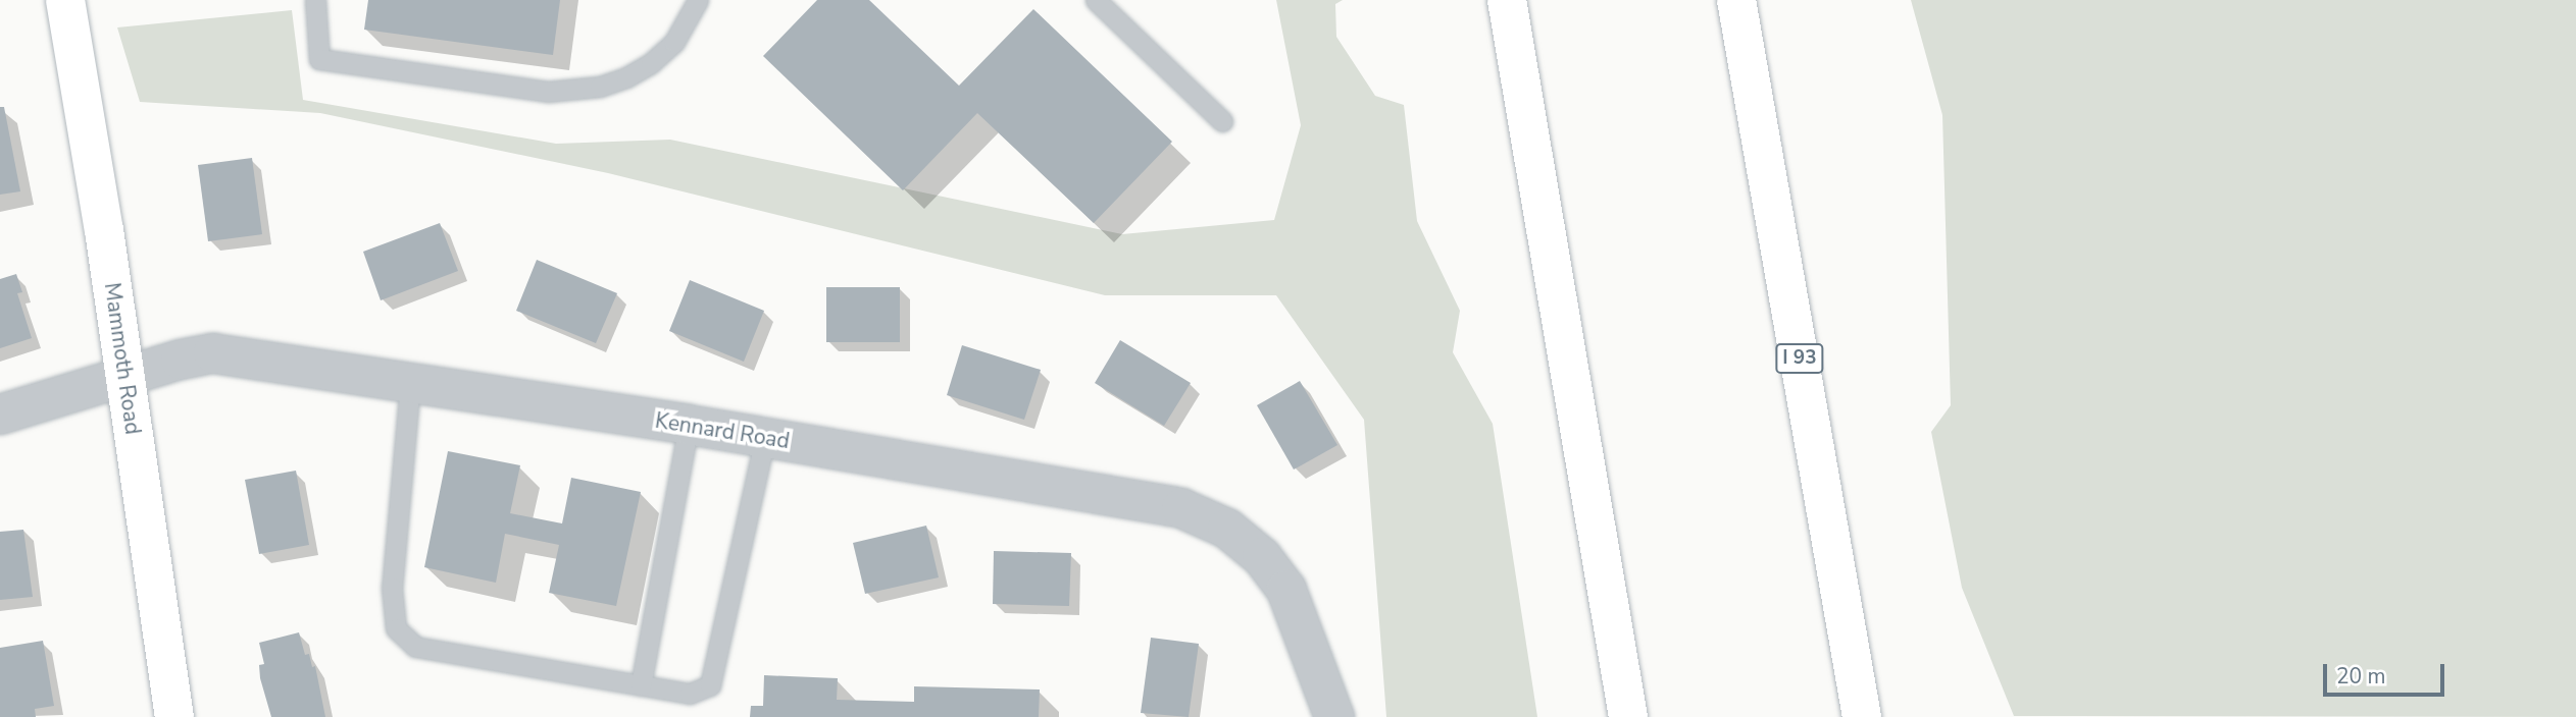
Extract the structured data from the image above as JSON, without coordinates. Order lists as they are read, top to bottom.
{
  "streets": {
    "main road": ["Mammoth Road", "I 93"],
    "street": ["Kennard Road"]
  },
  "crossings": [
    ["Mammoth Road", "Kennard Road"]
  ],
  "scale_bar": "20 m"
}
